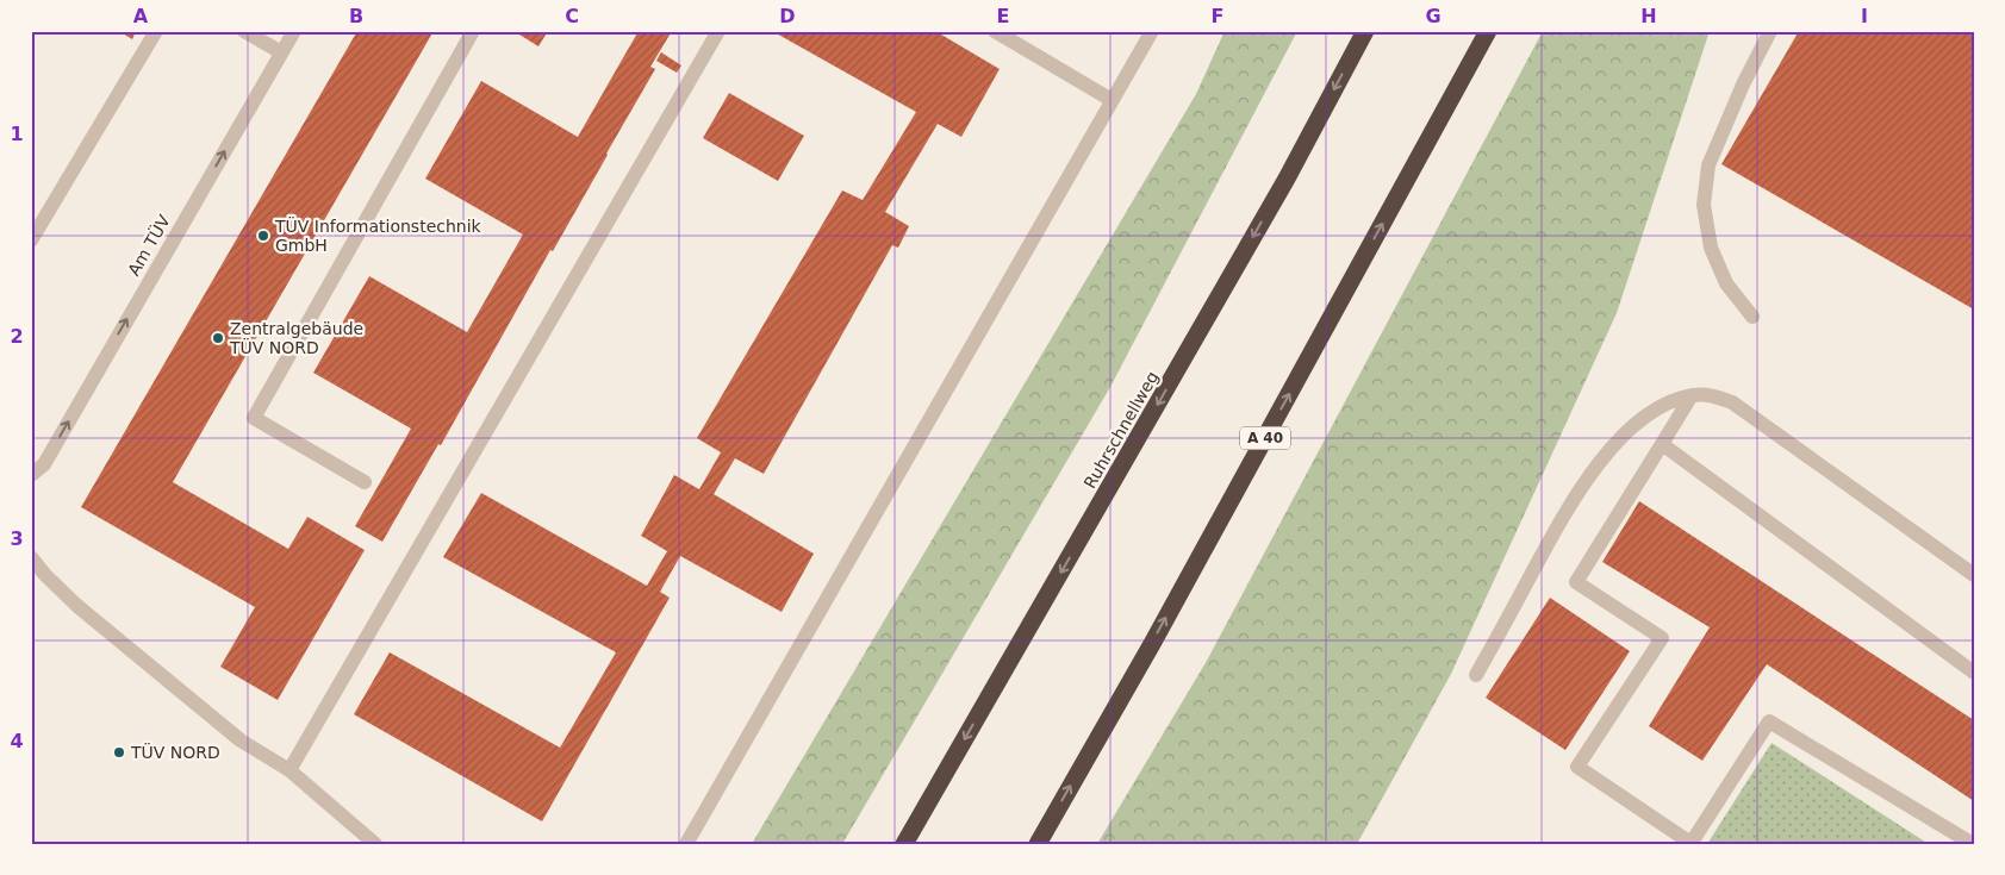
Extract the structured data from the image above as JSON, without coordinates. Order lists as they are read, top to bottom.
{
  "streets": {
    "highway": ["Ruhrschnellweg", "A 40"],
    "lane": ["Am TÜV"]
  },
  "places": ["TÜV Informationstechnik GmbH", "Zentralgebäude TÜV NORD", "TÜV NORD"],
  "grid": {
    "columns": [
      "A",
      "B",
      "C",
      "D",
      "E",
      "F",
      "G",
      "H",
      "I"
    ],
    "rows": [
      "1",
      "2",
      "3",
      "4"
    ]
  }
}
